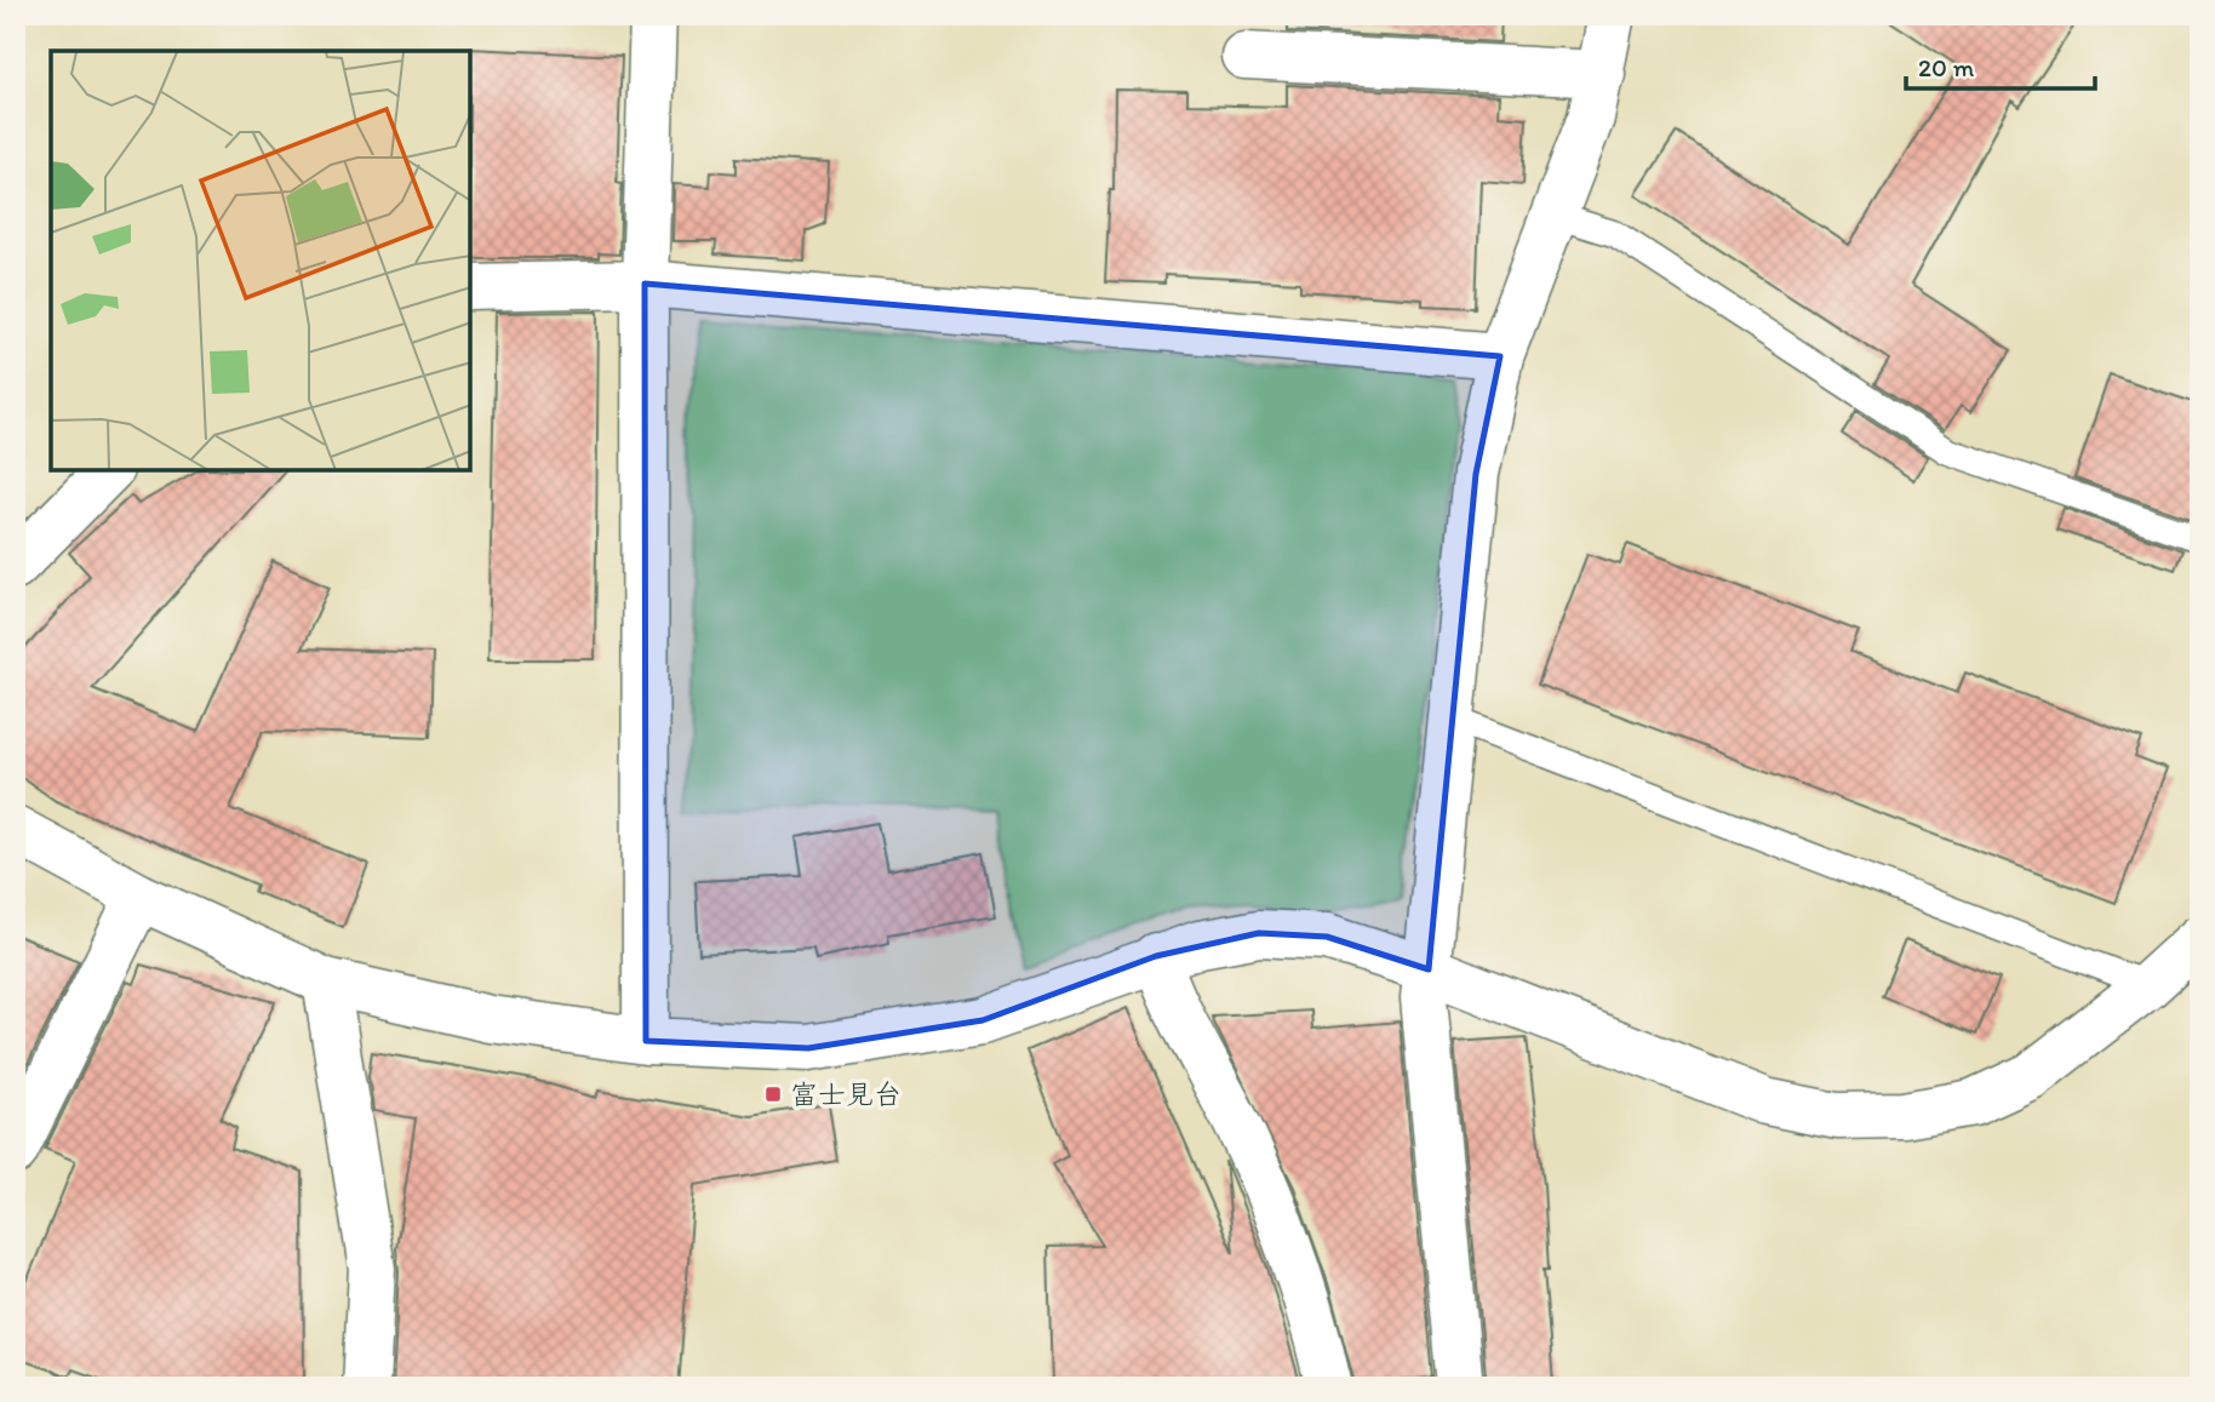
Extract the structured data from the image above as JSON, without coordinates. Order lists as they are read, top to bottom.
{
  "places": {
    "transit": ["富士見台"]
  },
  "scale_bar": "20 m"
}
